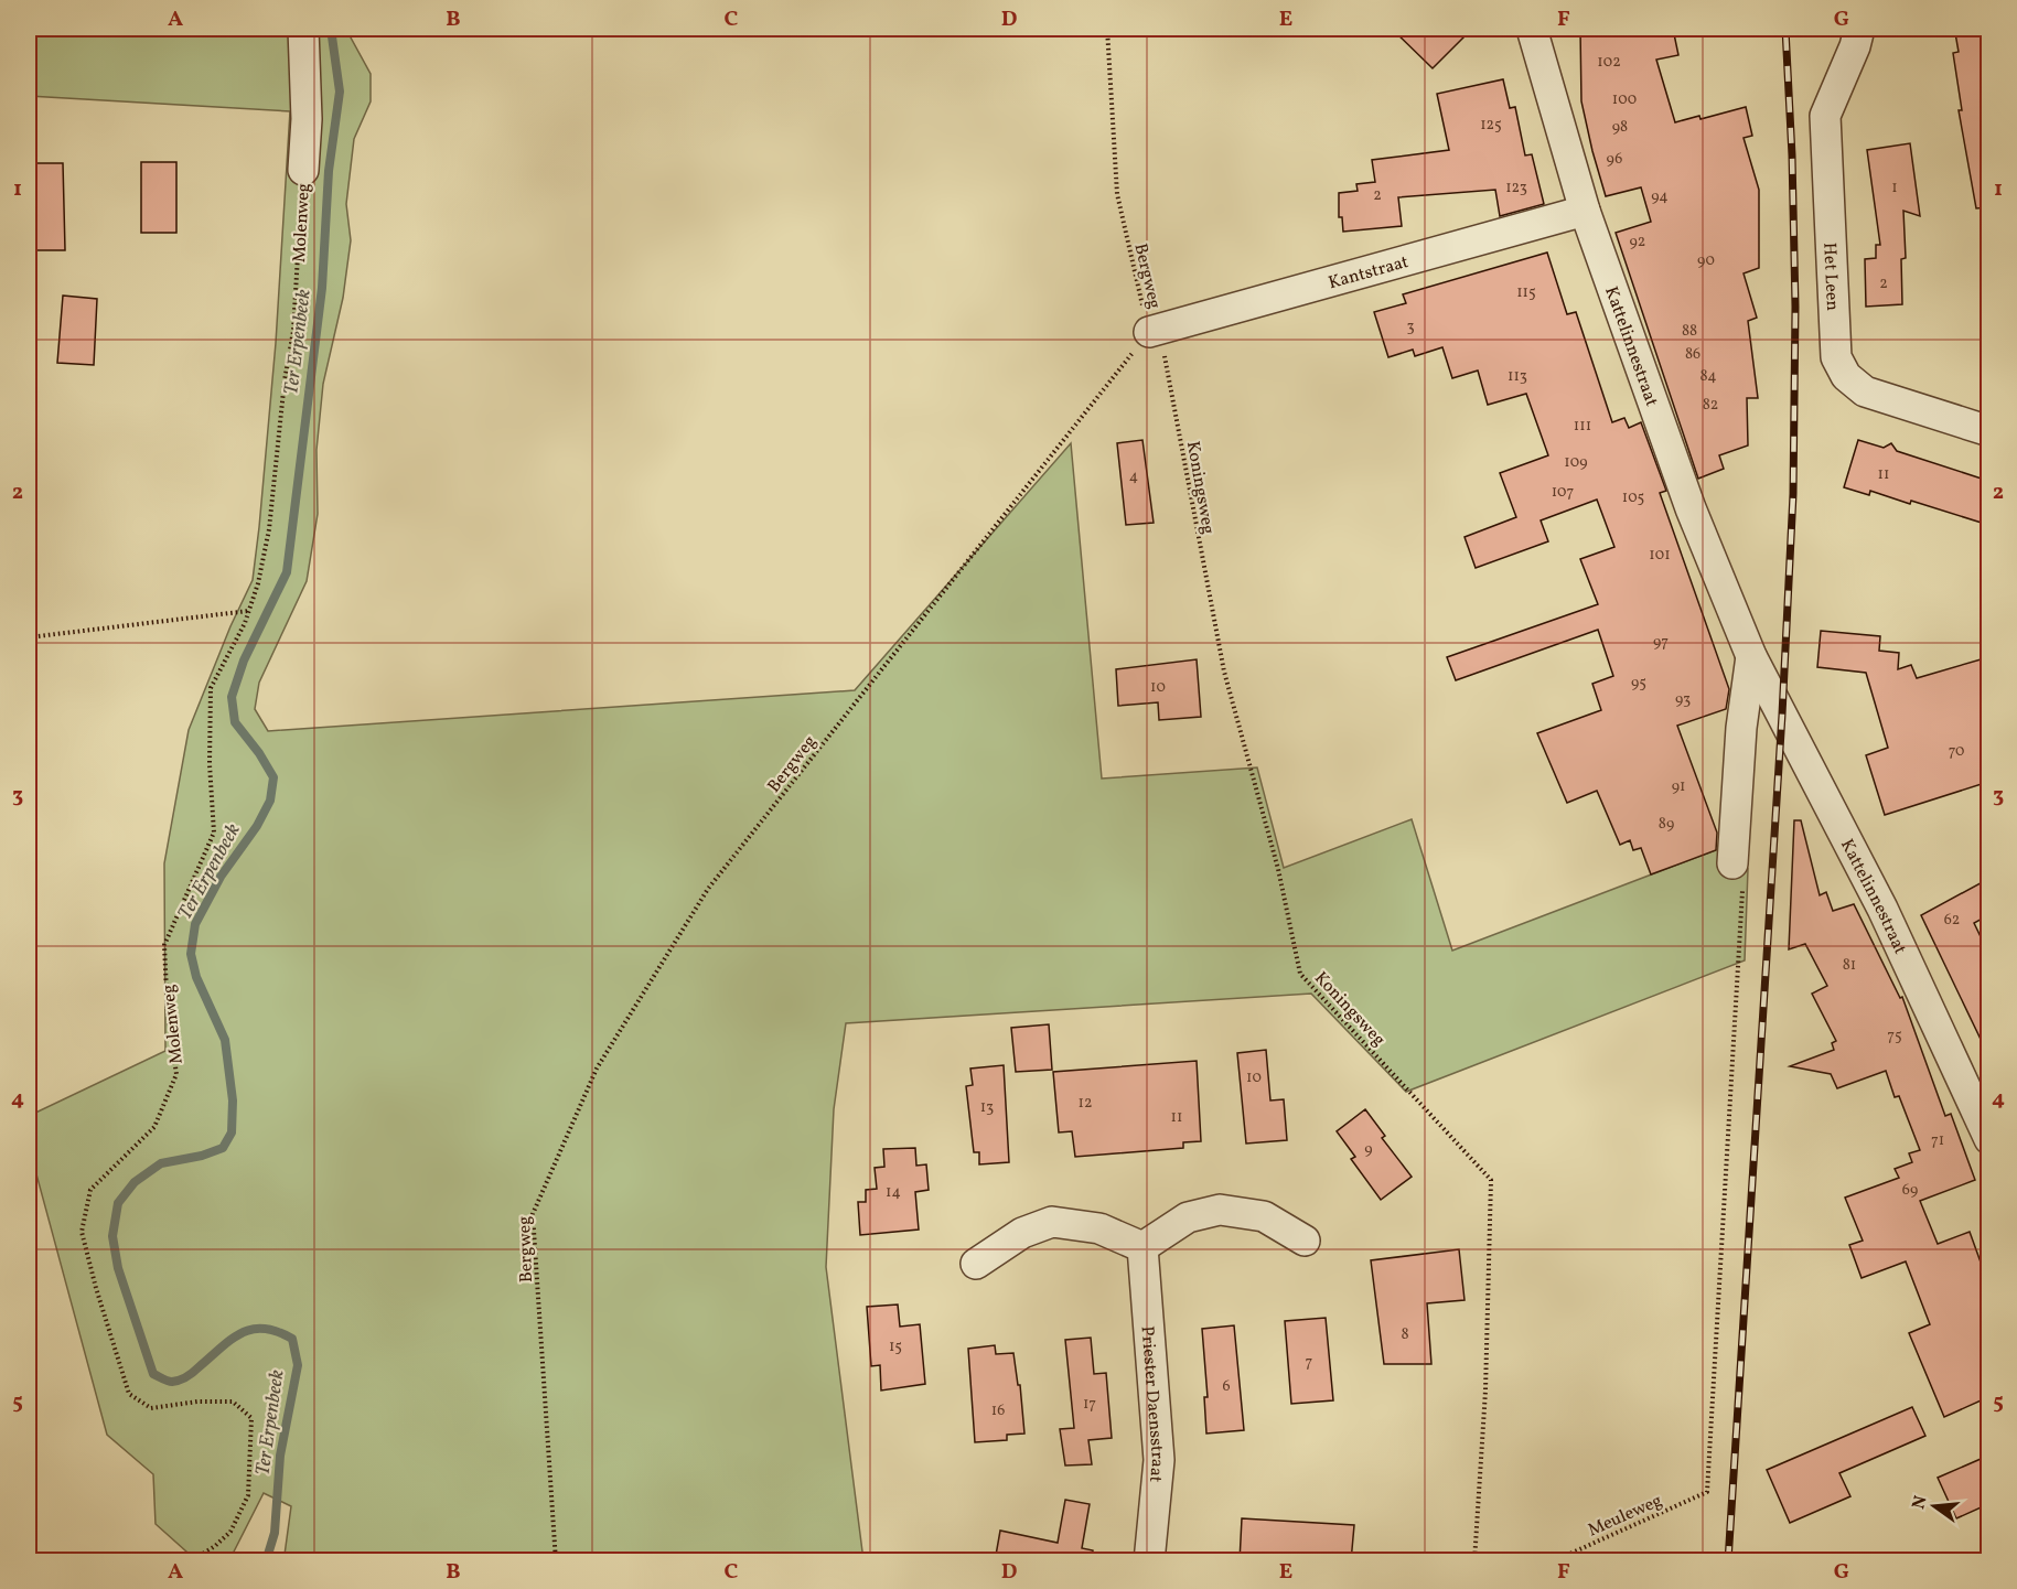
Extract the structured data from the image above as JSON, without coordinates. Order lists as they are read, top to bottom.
{
  "streets": {
    "street": [
      "Molenweg",
      "Kantstraat",
      "Het Leen",
      "Kattelinnestraat",
      "Priester Daensstraat"
    ],
    "path": ["Bergweg", "Koningsweg", "Meuleweg"]
  },
  "crossings": [
    ["Kantstraat", "Bergweg"],
    ["Kantstraat", "Kattelinnestraat"],
    ["Kantstraat", "Koningsweg"],
    ["Bergweg", "Koningsweg"]
  ],
  "water": ["Ter Erpenbeek"],
  "house_numbers": [
    "102",
    "100",
    "125",
    "98",
    "96",
    "123",
    "1",
    "2",
    "94",
    "92",
    "90",
    "2",
    "115",
    "3",
    "88",
    "86",
    "113",
    "84",
    "82",
    "111",
    "109",
    "11",
    "4",
    "107",
    "105",
    "101",
    "97",
    "95",
    "10",
    "93",
    "70",
    "91",
    "89",
    "62",
    "81",
    "75",
    "10",
    "12",
    "13",
    "11",
    "71",
    "9",
    "69",
    "14",
    "8",
    "15",
    "7",
    "6",
    "17",
    "16"
  ],
  "north": "left",
  "grid": {
    "columns": [
      "A",
      "B",
      "C",
      "D",
      "E",
      "F",
      "G"
    ],
    "rows": [
      "1",
      "2",
      "3",
      "4",
      "5"
    ]
  }
}
